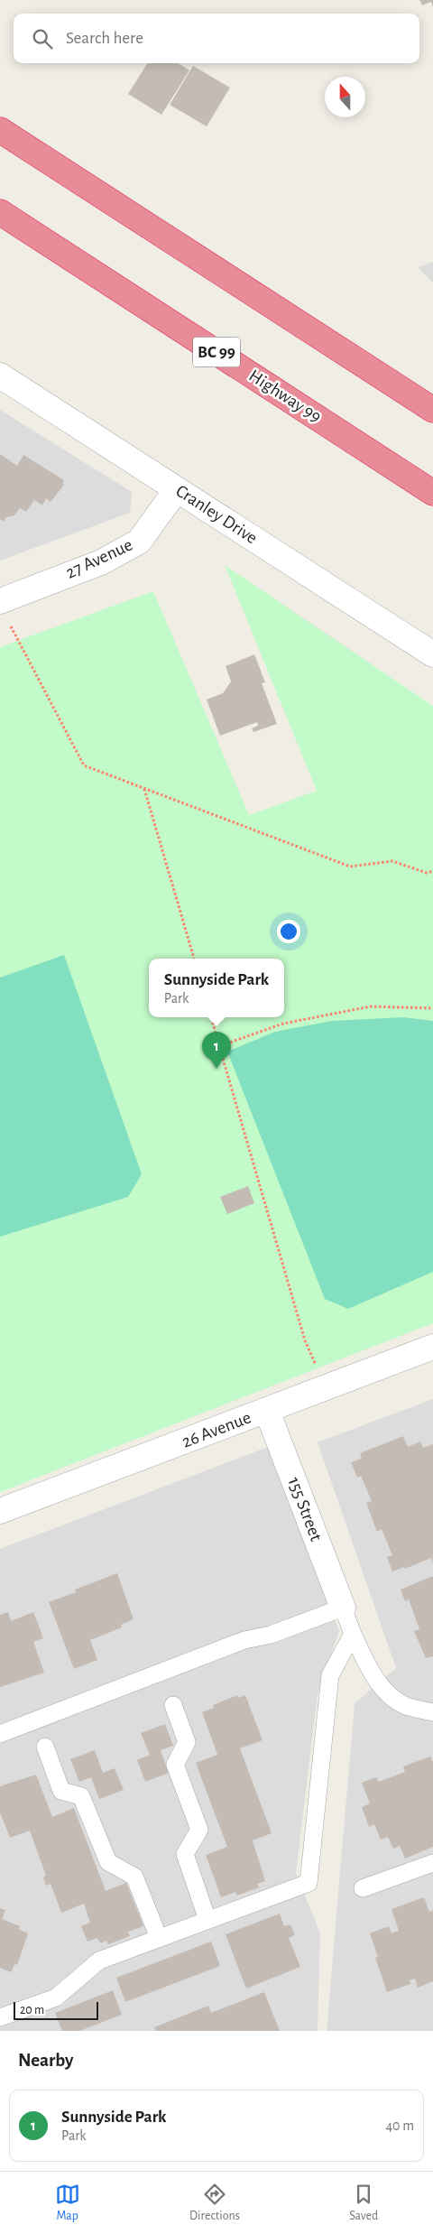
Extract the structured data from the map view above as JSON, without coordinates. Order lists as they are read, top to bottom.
{
  "streets": {
    "highway": ["BC 99", "Highway 99"],
    "street": [
      "Cranley Drive",
      "27 Avenue",
      "26 Avenue",
      "155 Street"
    ]
  },
  "crossings": [
    ["Cranley Drive", "27 Avenue"],
    ["26 Avenue", "155 Street"]
  ],
  "scale_bar": "20 m",
  "north": "top",
  "page": {
    "search": "Search here",
    "popup": ["Sunnyside Park", "Park"],
    "pins": "1",
    "scale": "20 m",
    "heading": "Nearby",
    "list": [
      {
        "mark": "1",
        "name": "Sunnyside Park",
        "note": "Park",
        "value": "40 m"
      }
    ],
    "nav": ["Map", "Directions", "Saved"]
  }
}
